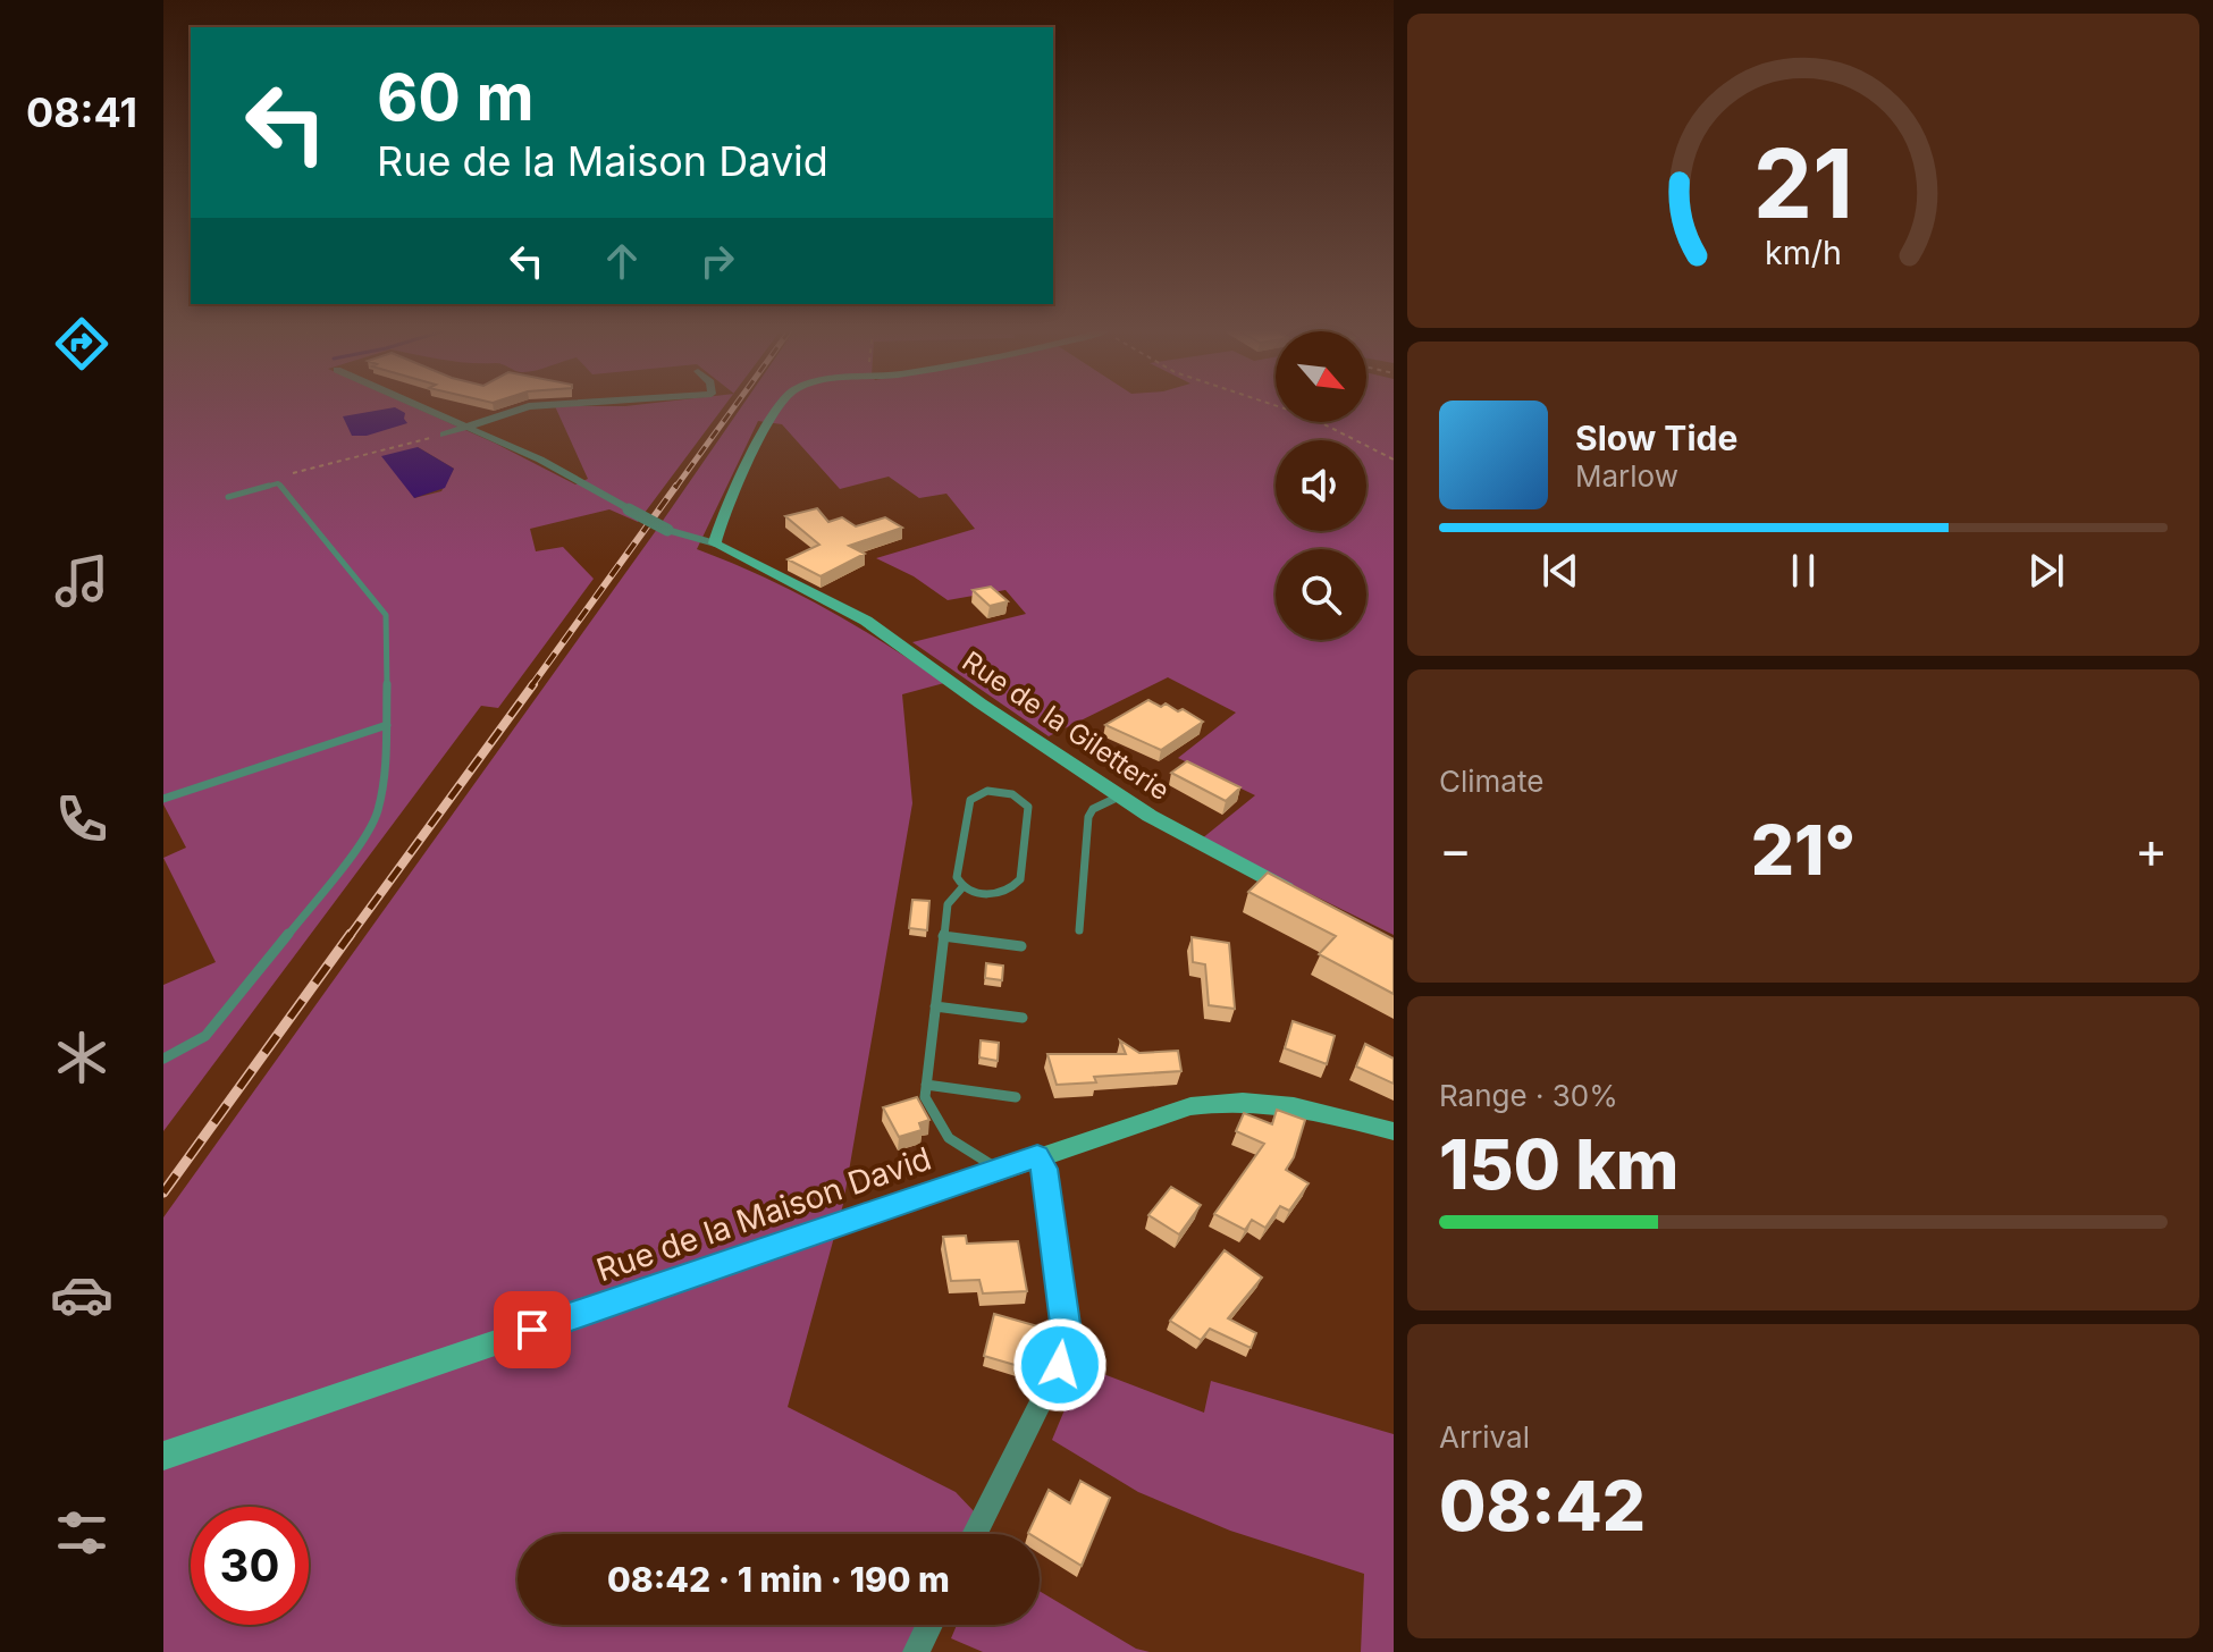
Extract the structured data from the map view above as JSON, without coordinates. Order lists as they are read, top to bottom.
{
  "streets": {
    "street": ["Rue de la Giletterie", "Rue de la Maison David"]
  },
  "north": "bottom right",
  "page": {
    "tabs": "08:41",
    "turn": ["60 m", "Rue de la Maison David"],
    "song": ["Slow Tide", "Marlow"],
    "tile": [
      "Climate",
      ["Range · 30%", "150 km"],
      ["Arrival", "08:42"]
    ],
    "heat": ["−", "21°", "+"],
    "limit": "30",
    "trip": "08:42 · 1 min · 190 m",
    "gauge": ["21", "km/h"]
  }
}
